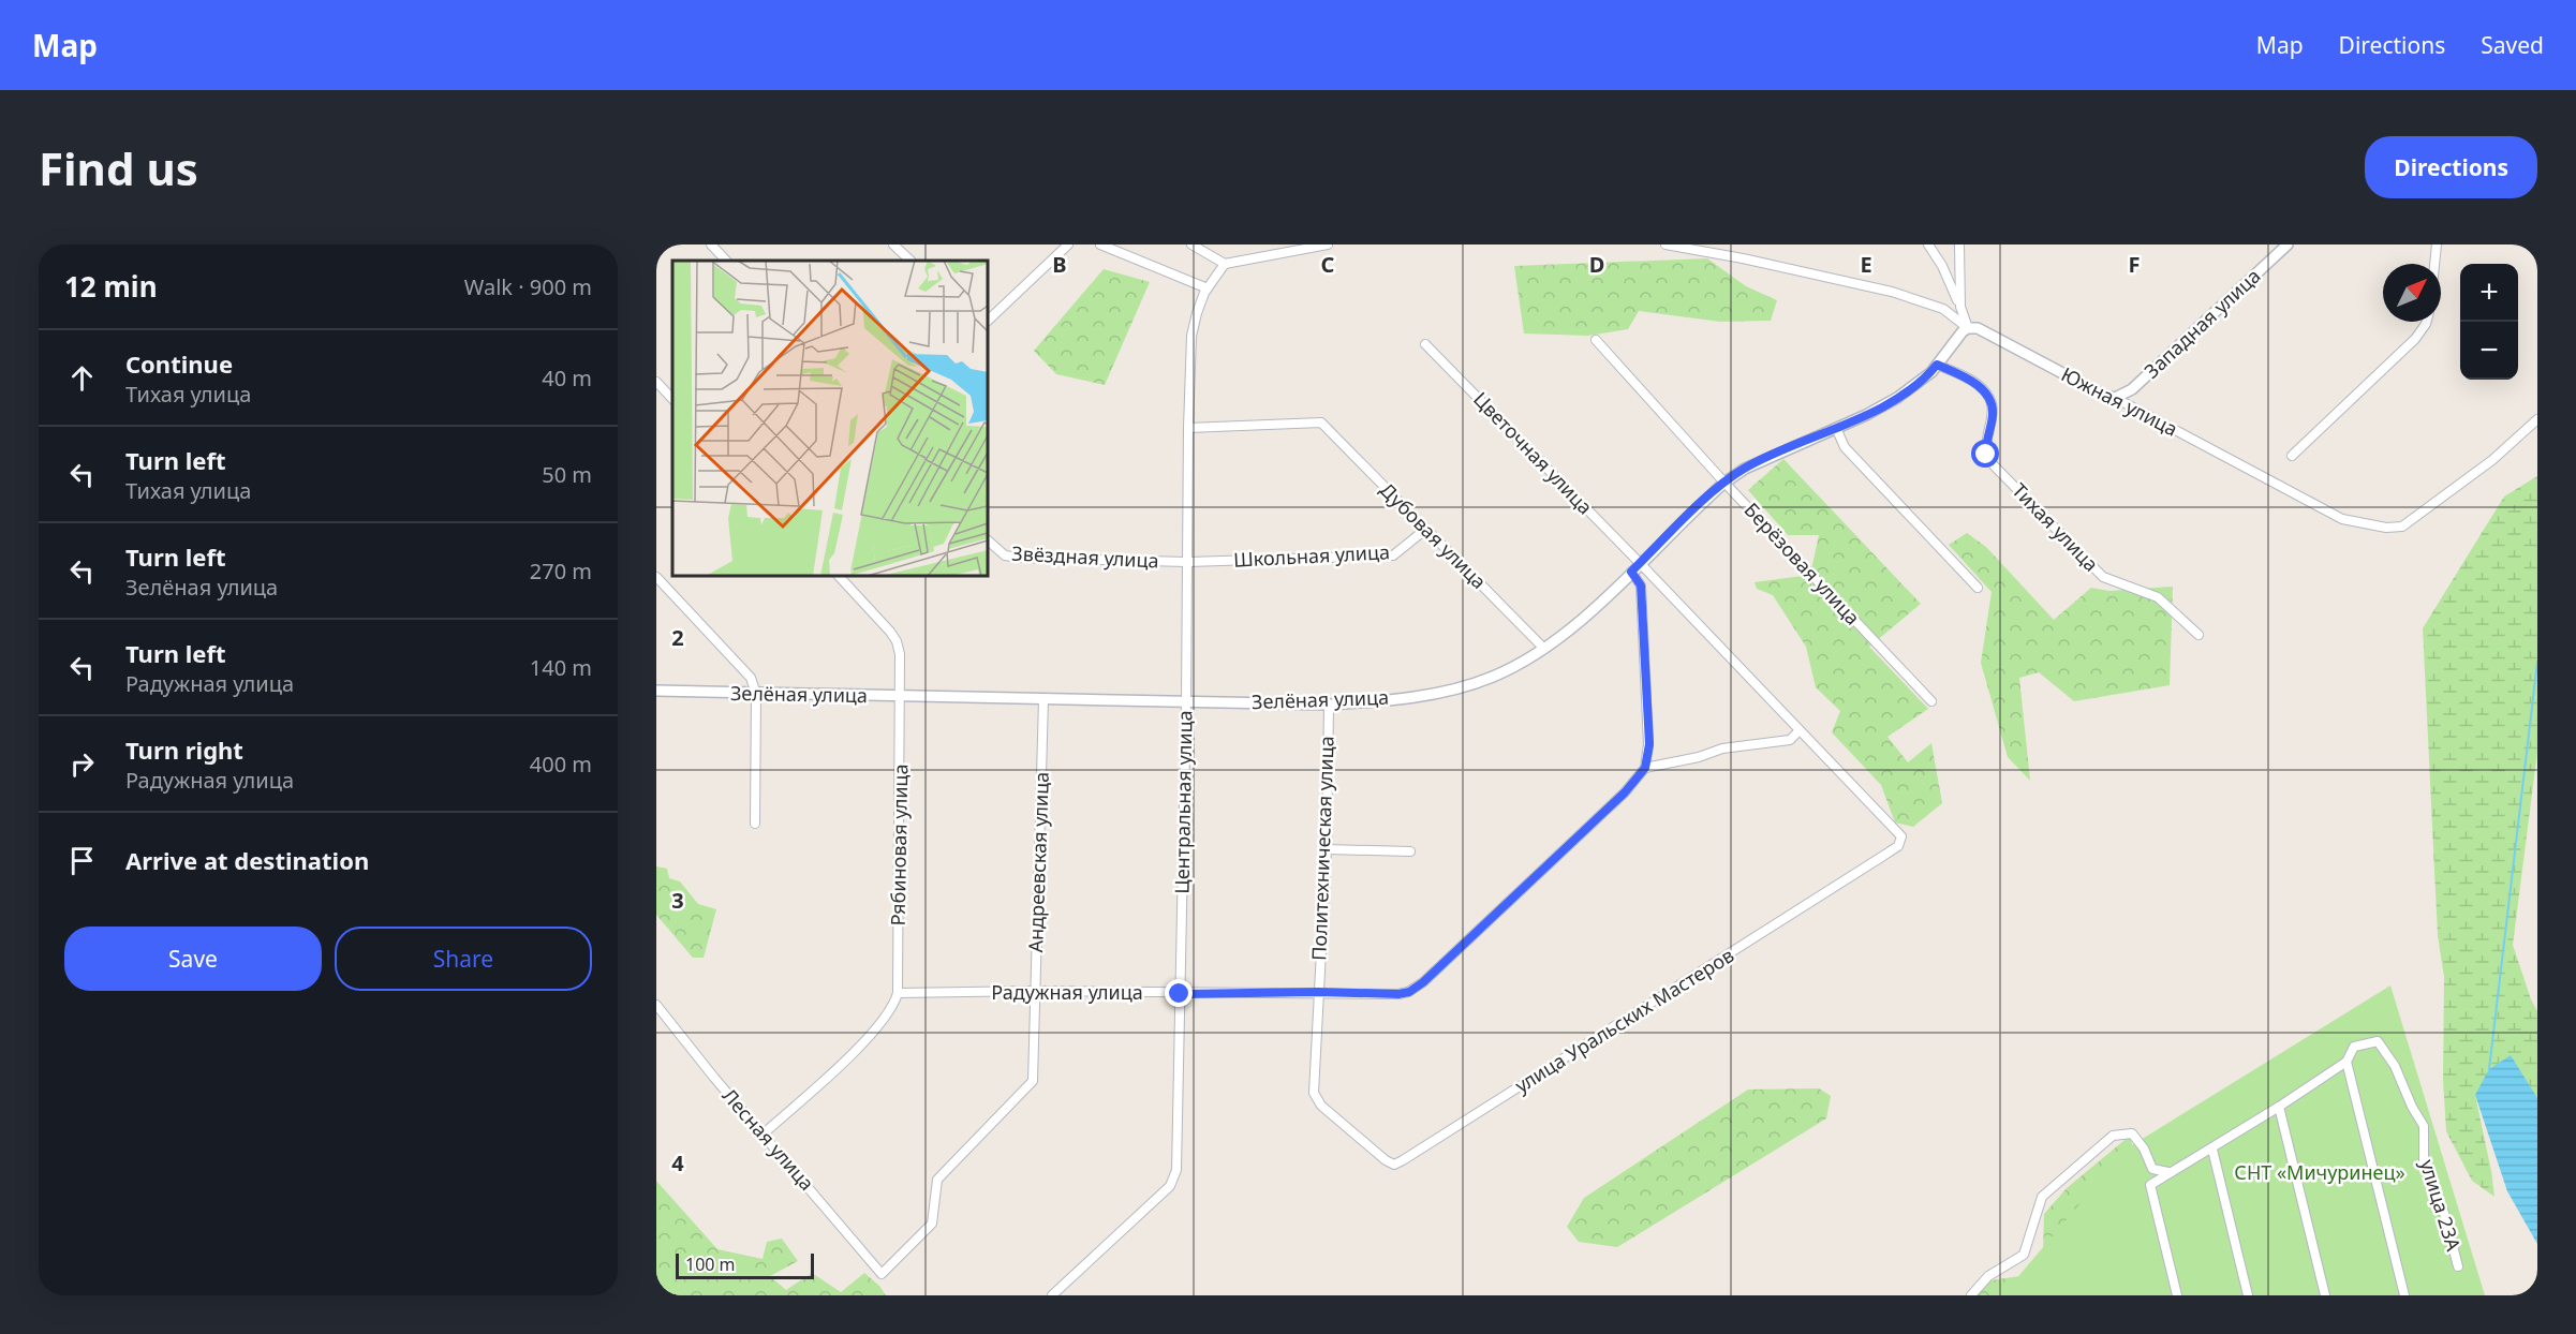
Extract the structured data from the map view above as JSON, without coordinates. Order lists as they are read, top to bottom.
{
  "streets": {
    "street": [
      "Западная улица",
      "Южная улица",
      "Цветочная улица",
      "Тихая улица",
      "Дубовая улица",
      "Школьная улица",
      "Звёздная улица",
      "Берёзовая улица",
      "Зелёная улица",
      "Центральная улица",
      "Рябиновая улица",
      "Политехническая улица",
      "Андреевская улица",
      "Радужная улица",
      "улица Уральских Мастеров",
      "Лесная улица",
      "улица 23А"
    ]
  },
  "crossings": [
    ["Западная улица", "Южная улица"],
    ["Южная улица", "Зелёная улица"],
    ["Цветочная улица", "Зелёная улица"],
    ["Цветочная улица", "улица Уральских Мастеров"],
    ["Тихая улица", "Зелёная улица"],
    ["Дубовая улица", "Школьная улица"],
    ["Дубовая улица", "Зелёная улица"],
    ["Дубовая улица", "Центральная улица"],
    ["Школьная улица", "Звёздная улица"],
    ["Школьная улица", "Центральная улица"],
    ["Звёздная улица", "Центральная улица"],
    ["Берёзовая улица", "Зелёная улица"],
    ["Зелёная улица", "Центральная улица"],
    ["Зелёная улица", "Рябиновая улица"],
    ["Зелёная улица", "Политехническая улица"],
    ["Зелёная улица", "Андреевская улица"],
    ["Центральная улица", "Радужная улица"],
    ["Рябиновая улица", "Радужная улица"],
    ["Политехническая улица", "Радужная улица"],
    ["Политехническая улица", "улица Уральских Мастеров"],
    ["Андреевская улица", "Радужная улица"],
    ["Андреевская улица", "Лесная улица"],
    ["Радужная улица", "улица Уральских Мастеров"]
  ],
  "parks": ["СНТ «Мичуринец»"],
  "scale_bar": "100 m",
  "north": "top right",
  "page": {
    "header": "Map",
    "nav": ["Map", "Directions", "Saved"],
    "buttons": [
      "Directions",
      ["Save", "Share"]
    ],
    "title": "Find us",
    "heading": ["12 min", "Walk · 900 m"],
    "map_buttons": ["+", "−"],
    "list": [
      ["Continue", "Тихая улица", "40 m"],
      ["Turn left", "Тихая улица", "50 m"],
      ["Turn left", "Зелёная улица", "270 m"],
      ["Turn left", "Радужная улица", "140 m"],
      ["Turn right", "Радужная улица", "400 m"],
      "Arrive at destination"
    ],
    "scale": "100 m"
  },
  "grid": {
    "columns": [
      "B",
      "C",
      "D",
      "E",
      "F"
    ],
    "rows": ["2", "3", "4"]
  }
}
